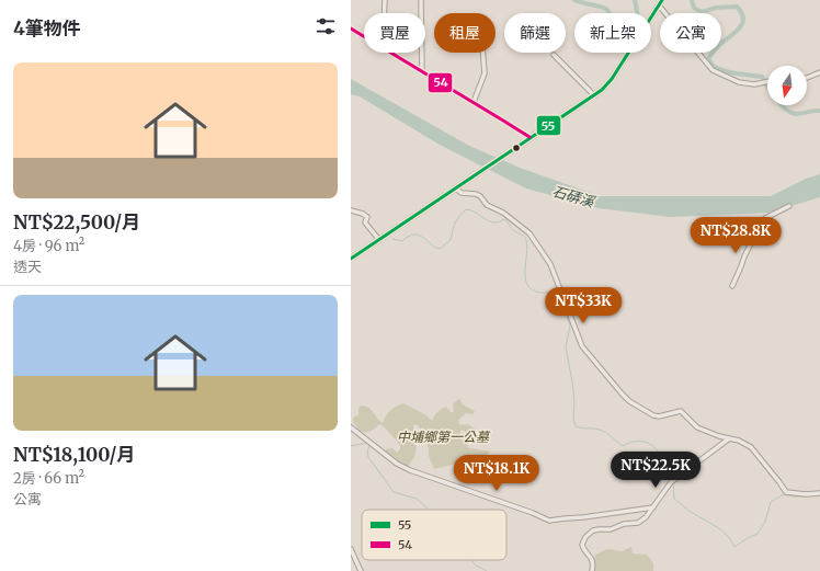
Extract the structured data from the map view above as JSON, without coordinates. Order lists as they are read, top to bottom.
{
  "water": ["石硦溪"],
  "parks": ["中埔鄉第一公墓"],
  "lines": ["transit line 55", "transit line 54"],
  "legend": ["55", "54"],
  "north": "bottom",
  "page": {
    "heading": "4筆物件",
    "chip": [
      "買屋",
      "租屋",
      "篩選",
      "新上架",
      "公寓"
    ],
    "list": [
      {
        "name": "NT$22,500/月",
        "note": "4房 · 96 m² · 透天"
      },
      {
        "name": "NT$18,100/月",
        "note": "2房 · 66 m² · 公寓"
      }
    ],
    "price": [
      "NT$28.8K",
      "NT$33K",
      "NT$22.5K",
      "NT$18.1K"
    ]
  }
}
